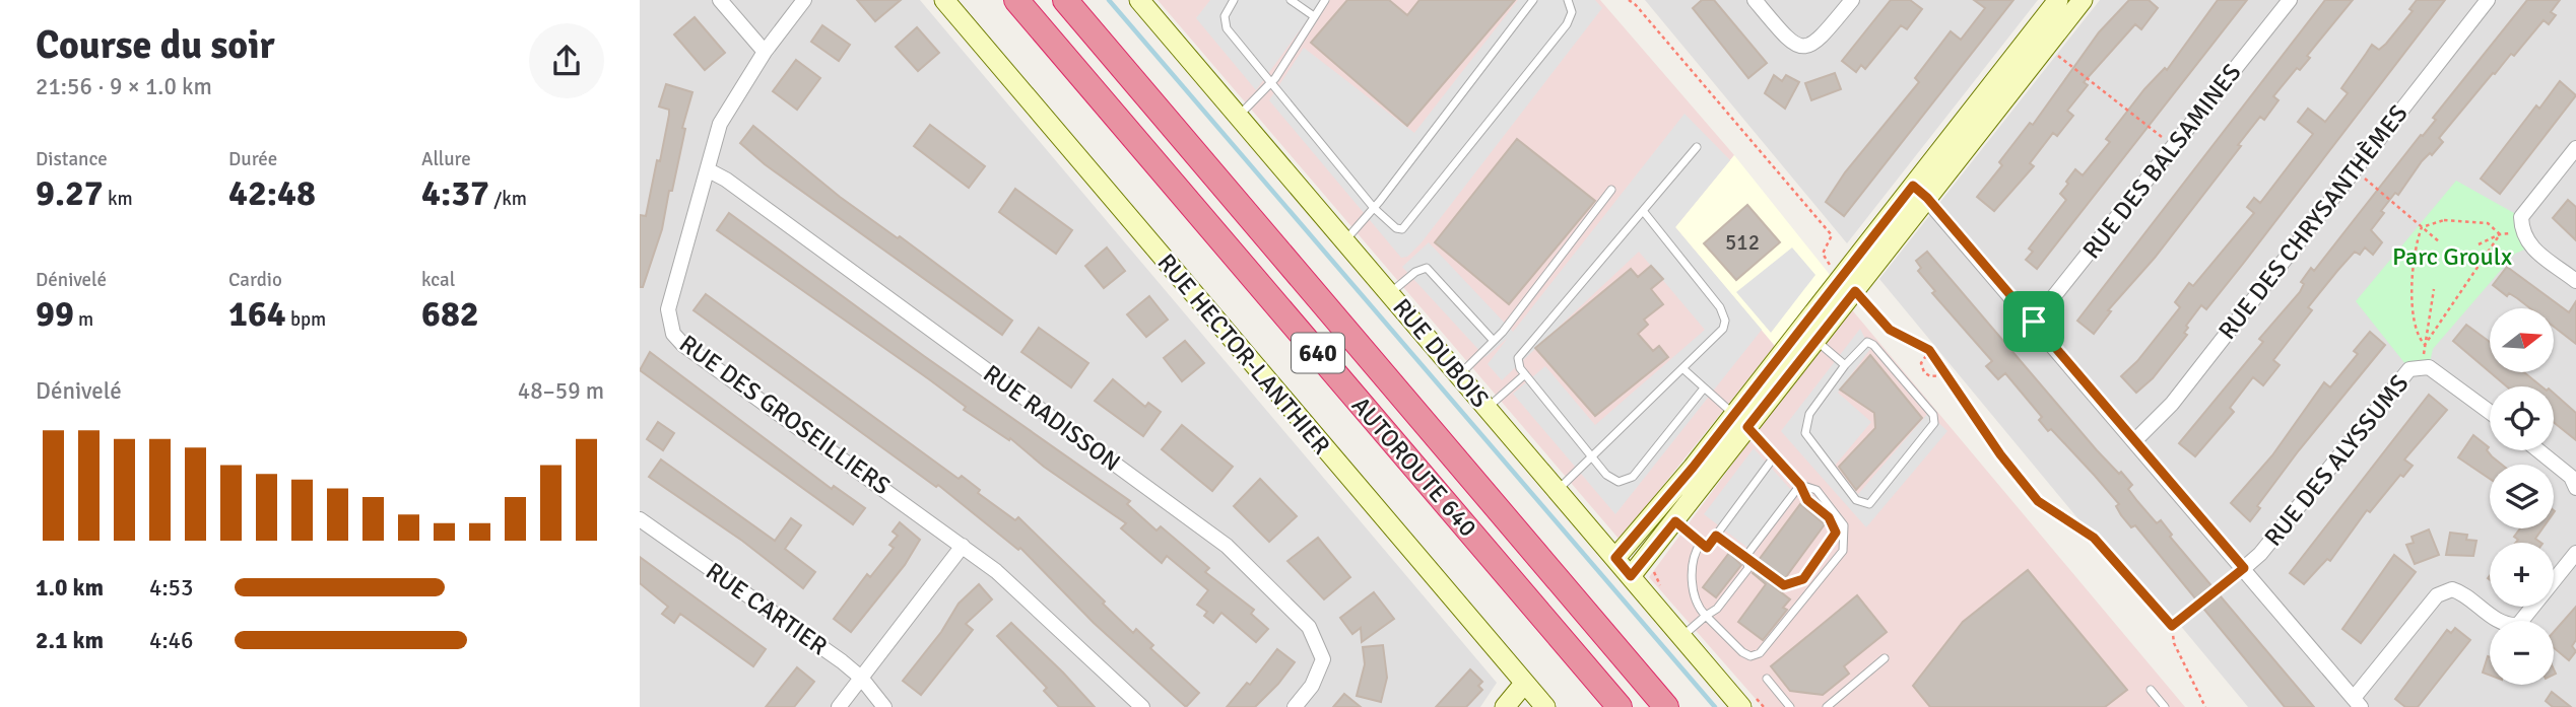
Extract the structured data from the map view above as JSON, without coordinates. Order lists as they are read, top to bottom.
{
  "streets": {
    "highway": ["640", "AUTOROUTE 640"],
    "street": [
      "RUE DES BALSAMINES",
      "RUE DES CHRYSANTHÈMES",
      "RUE DUBOIS",
      "RUE HECTOR-LANTHIER",
      "RUE DES GROSEILLIERS",
      "RUE RADISSON",
      "RUE DES ALYSSUMS",
      "RUE CARTIER"
    ]
  },
  "crossings": [
    ["RUE DES GROSEILLIERS", "RUE RADISSON"]
  ],
  "parks": ["Parc Groulx"],
  "house_numbers": ["512"],
  "north": "right",
  "page": {
    "heading": ["Course du soir", "21:56 · 9 × 1.0 km"],
    "stats": [
      ["Distance", "9.27 km"],
      ["Durée", "42:48"],
      ["Allure", "4:37 /km"],
      ["Dénivelé", "99 m"],
      ["Cardio", "164 bpm"],
      ["kcal", "682"]
    ],
    "map_buttons": ["+", "−"],
    "chart": ["Dénivelé", "48–59 m"],
    "list": [
      {
        "name": "1.0 km",
        "note": "4:53"
      },
      {
        "name": "2.1 km",
        "note": "4:46"
      }
    ]
  }
}
